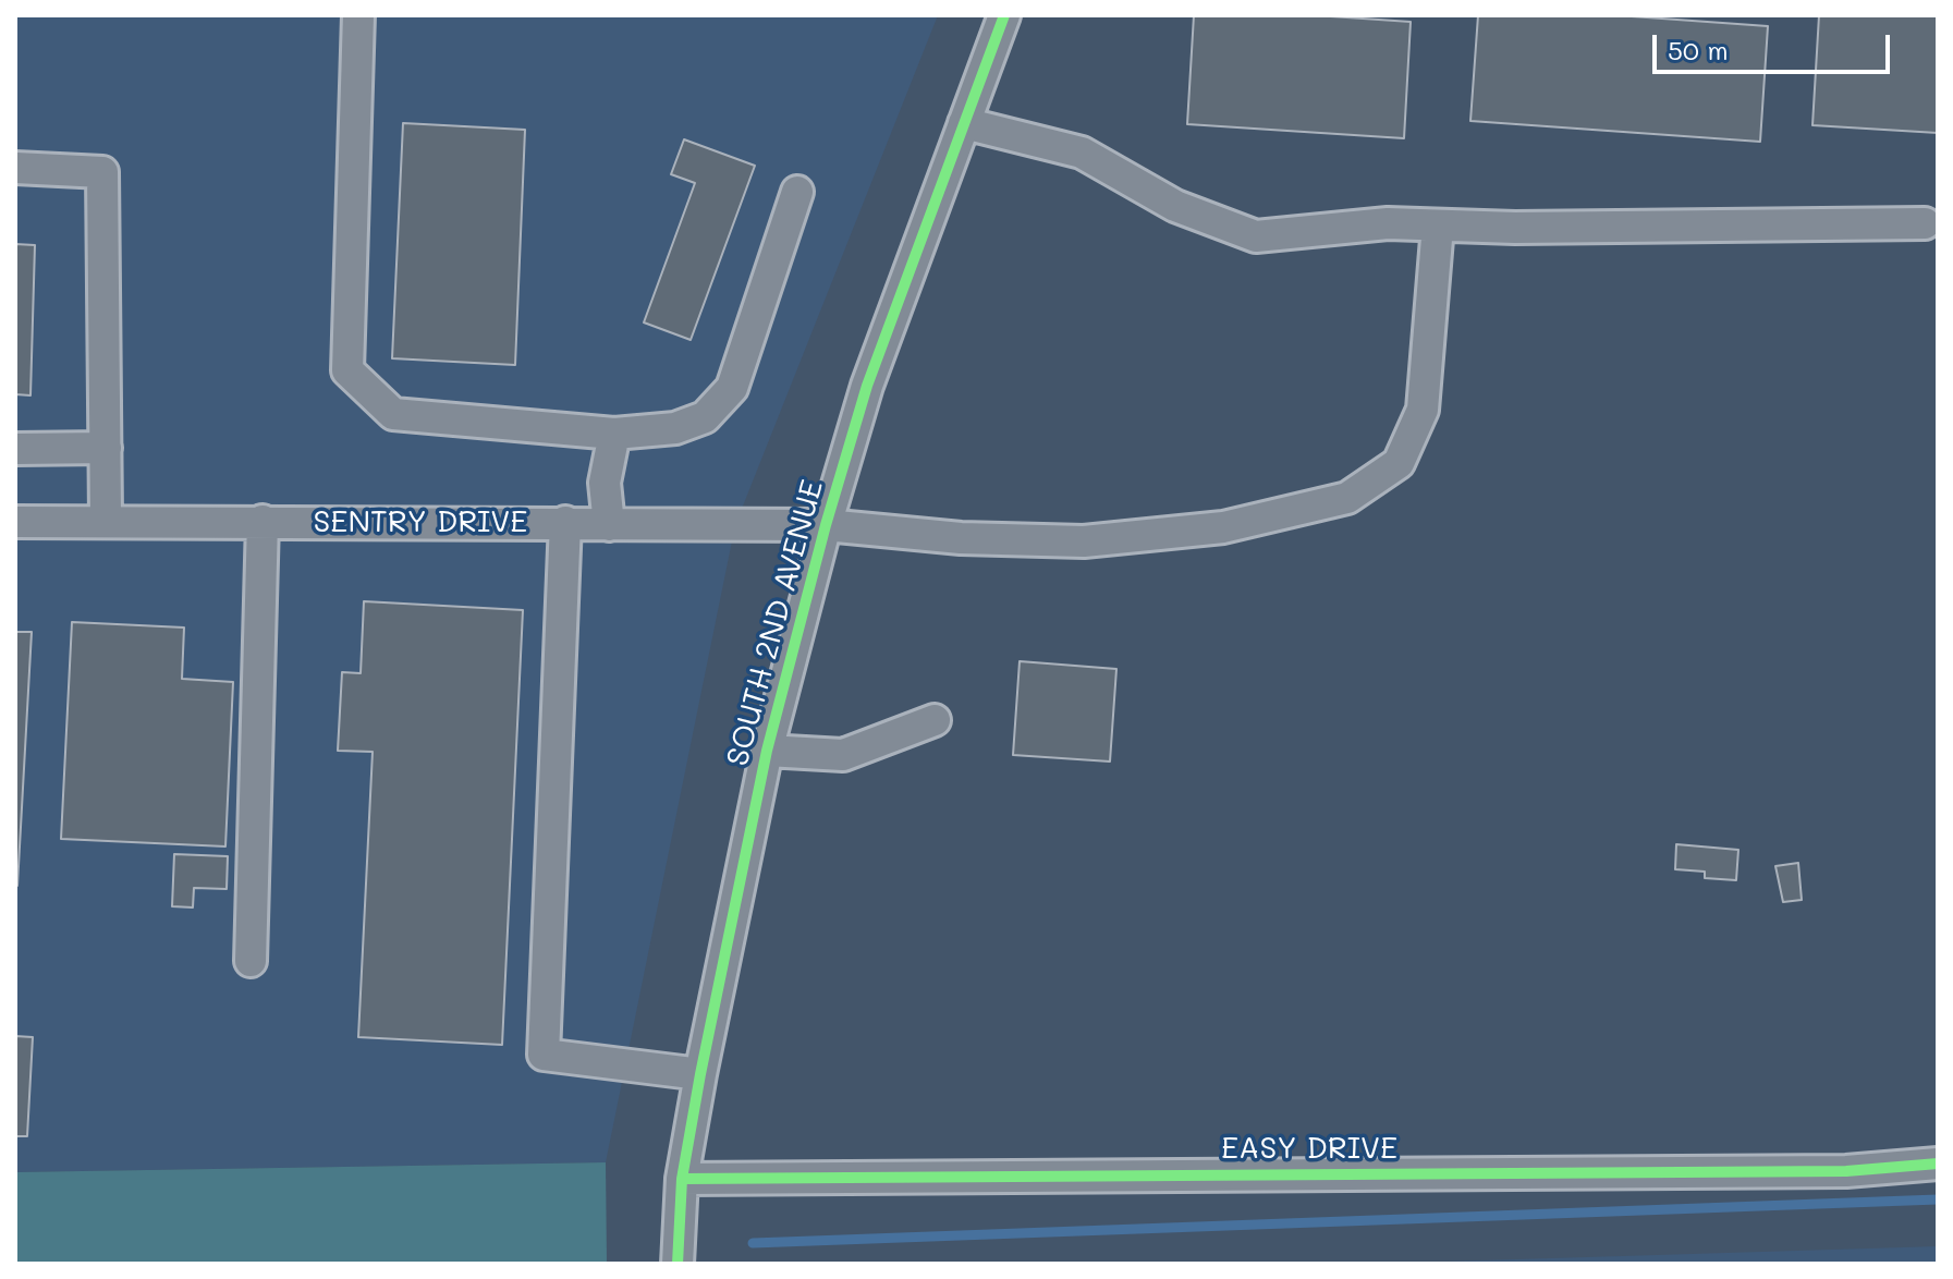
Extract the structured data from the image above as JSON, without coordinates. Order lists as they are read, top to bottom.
{
  "streets": {
    "street": ["SENTRY DRIVE", "SOUTH 2ND AVENUE", "EASY DRIVE"]
  },
  "crossings": [
    ["SENTRY DRIVE", "SOUTH 2ND AVENUE"],
    ["SOUTH 2ND AVENUE", "EASY DRIVE"]
  ],
  "scale_bar": "50 m"
}
